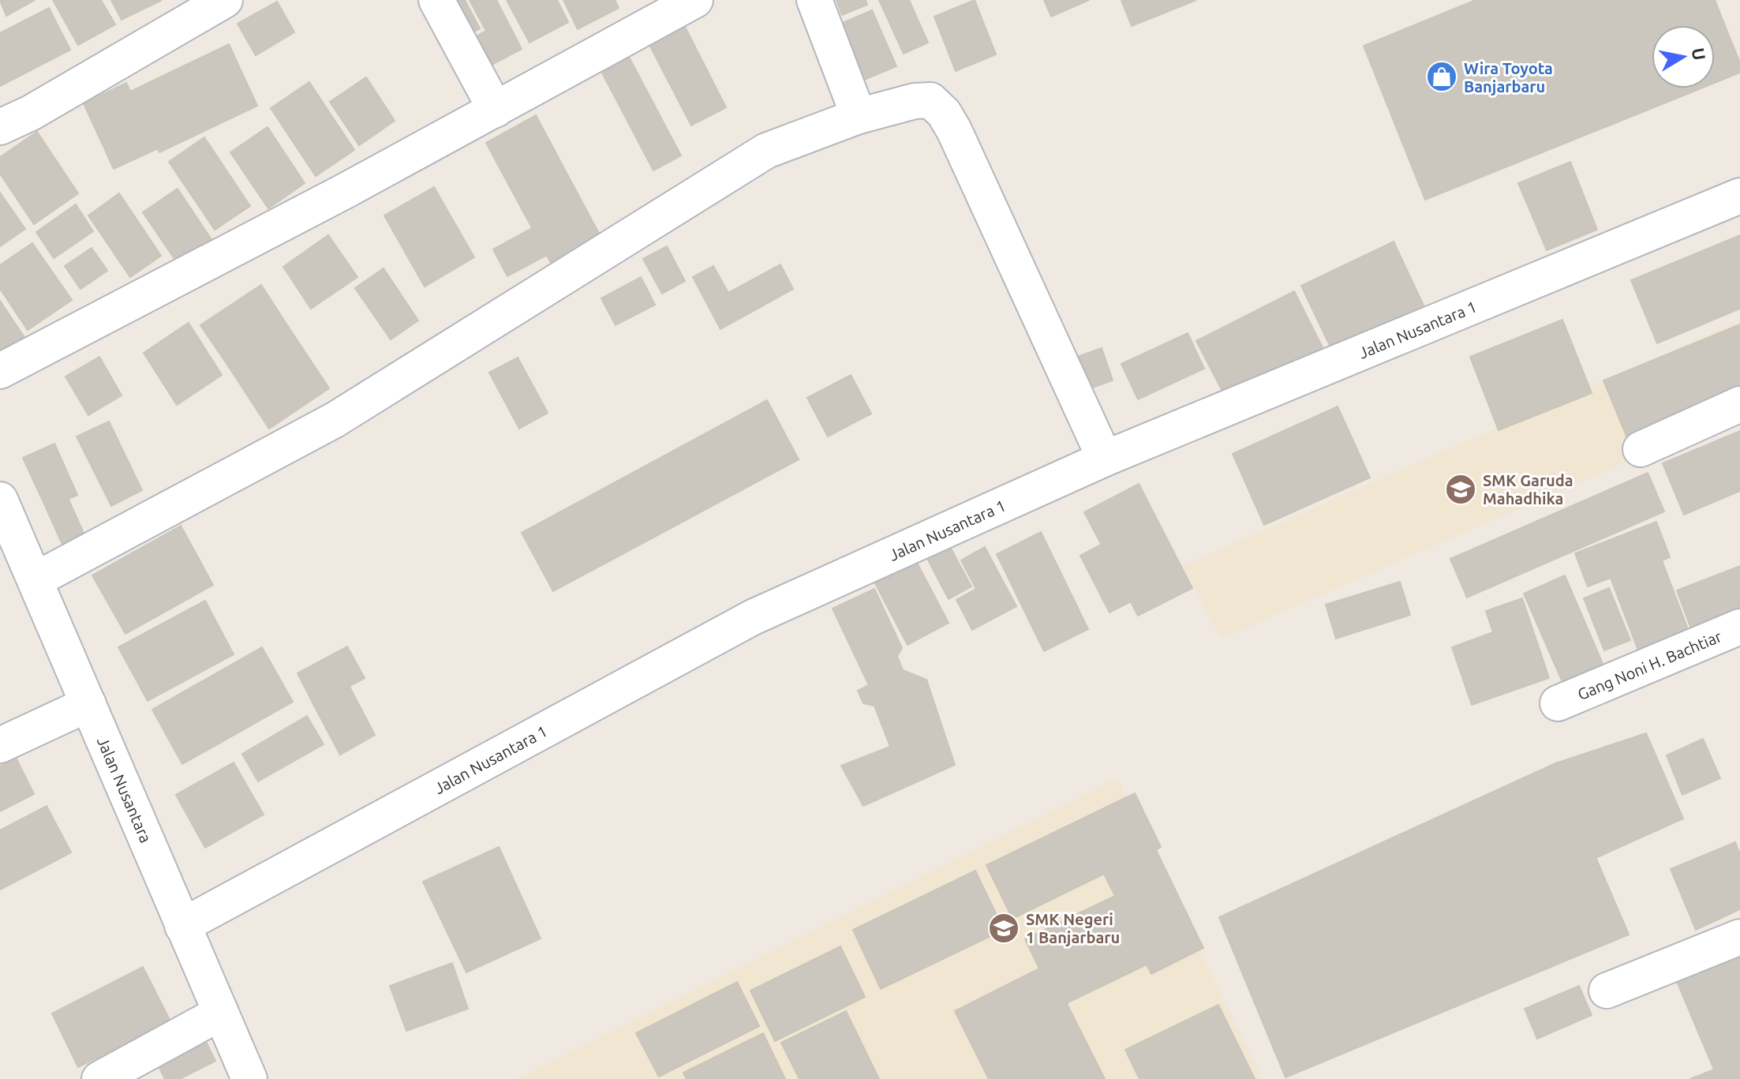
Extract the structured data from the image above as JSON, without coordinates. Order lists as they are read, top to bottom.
{
  "streets": {
    "street": ["Jalan Nusantara 1", "Gang Noni H. Bachtiar", "Jalan Nusantara"]
  },
  "crossings": [
    ["Jalan Nusantara 1", "Jalan Nusantara"]
  ],
  "places": {
    "shop": ["Wira Toyota Banjarbaru"],
    "school or university": ["SMK Garuda Mahadhika", "SMK Negeri 1 Banjarbaru"]
  },
  "north": "right"
}
